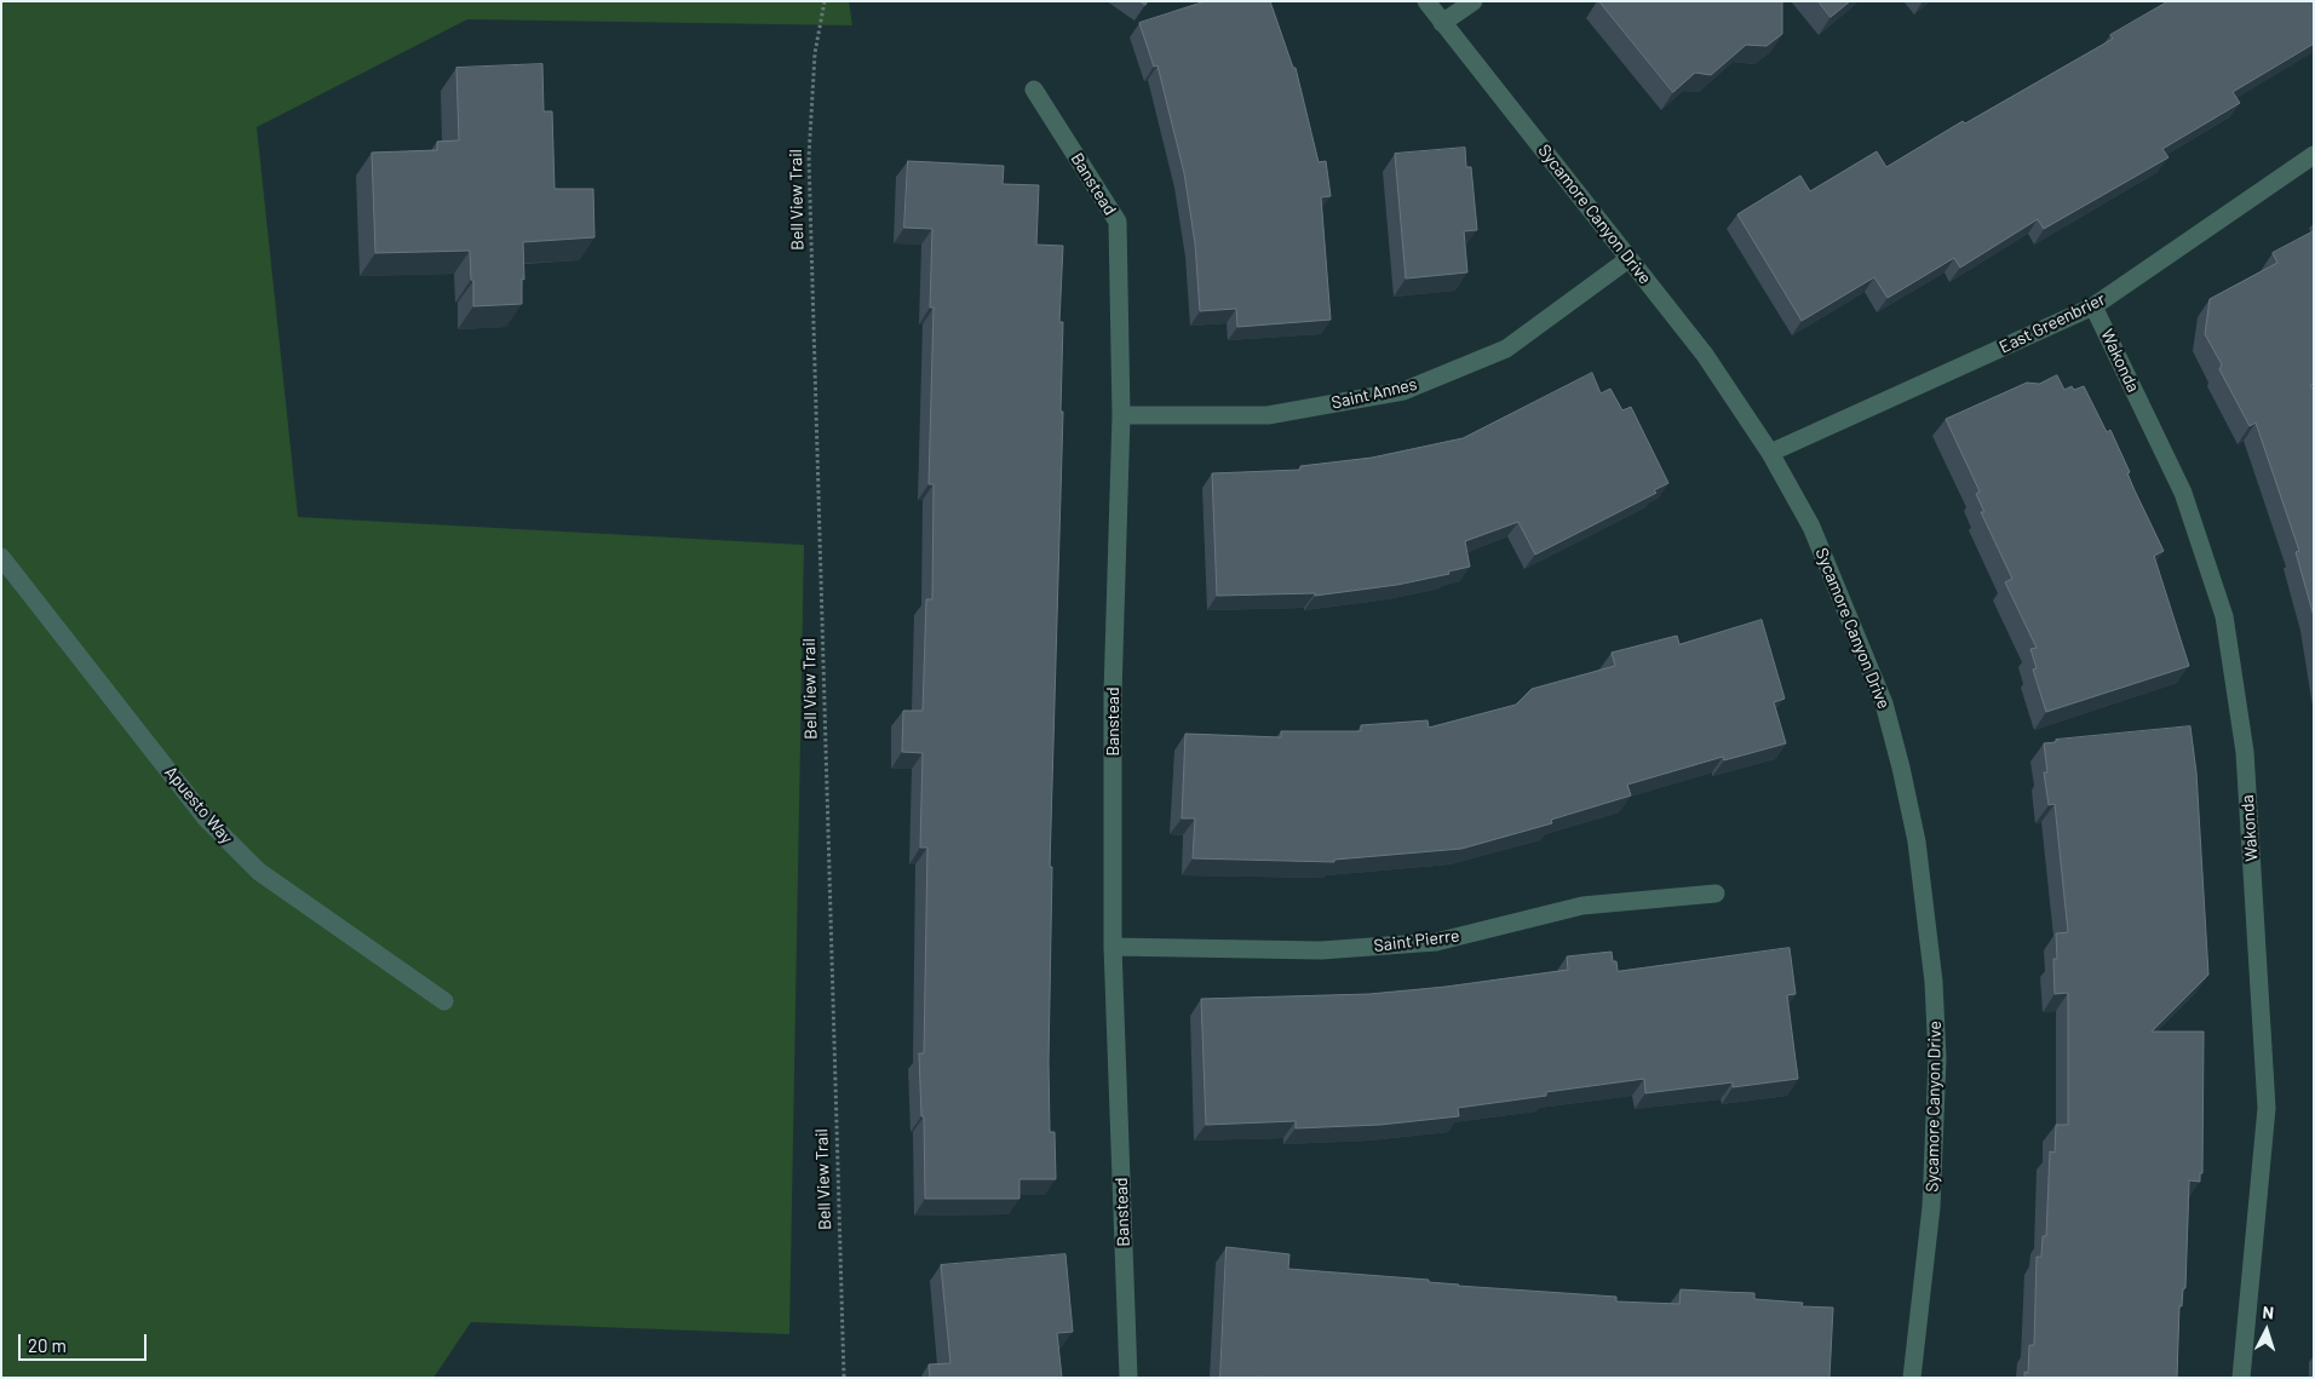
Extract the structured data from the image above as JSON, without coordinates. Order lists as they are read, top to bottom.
{
  "streets": {
    "street": [
      "Banstead",
      "Sycamore Canyon Drive",
      "East Greenbrier",
      "Wakonda",
      "Saint Annes",
      "Apuesto Way",
      "Saint Pierre"
    ],
    "path": ["Bell View Trail"]
  },
  "crossings": [
    ["Banstead", "Saint Annes"],
    ["Banstead", "Saint Pierre"],
    ["Sycamore Canyon Drive", "East Greenbrier"],
    ["Sycamore Canyon Drive", "Saint Annes"],
    ["East Greenbrier", "Wakonda"]
  ],
  "scale_bar": "20 m",
  "north": "top"
}
